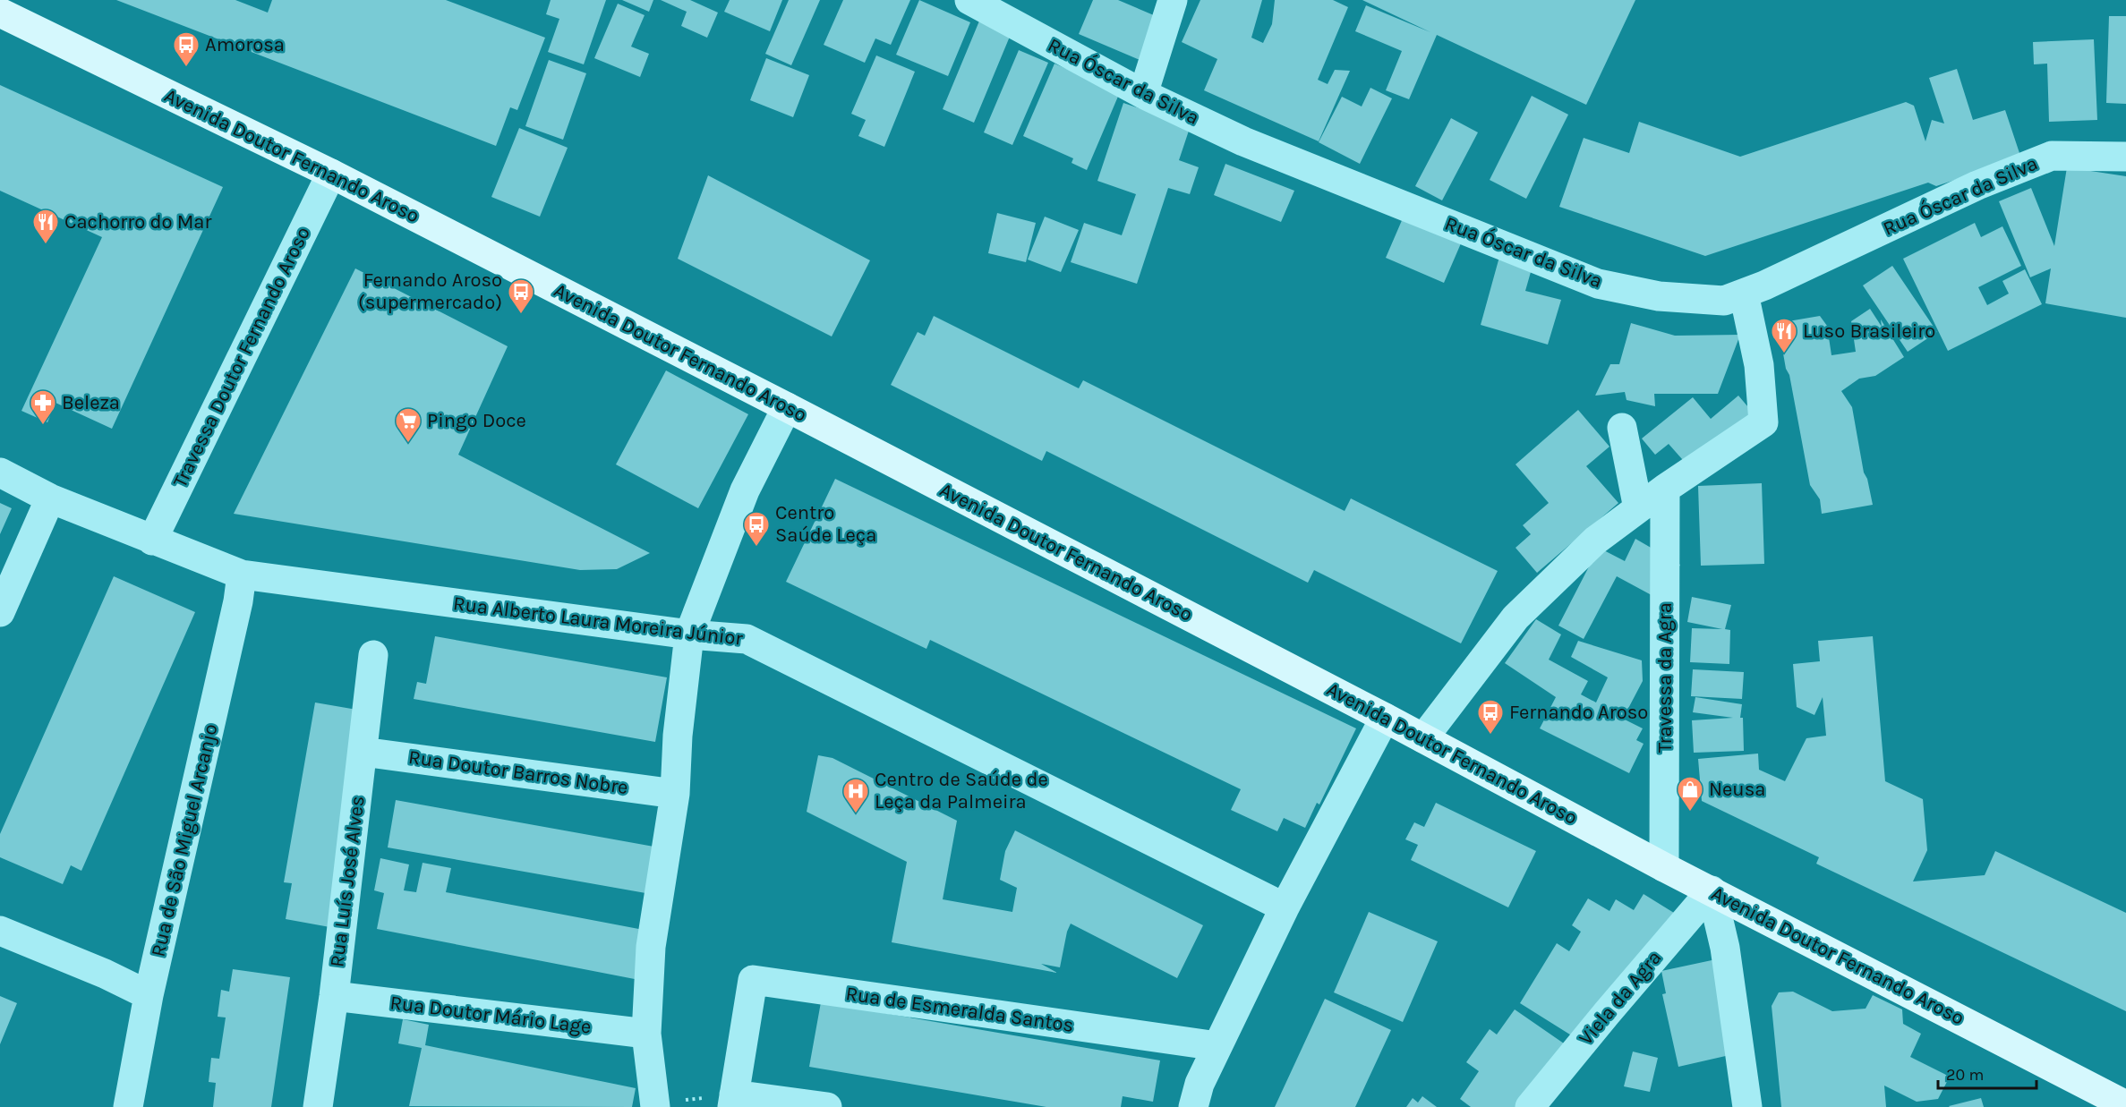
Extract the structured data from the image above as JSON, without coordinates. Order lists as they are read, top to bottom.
{
  "streets": {
    "main road": ["Avenida Doutor Fernando Aroso"],
    "street": [
      "Rua Óscar da Silva",
      "Travessa Doutor Fernando Aroso",
      "Rua Alberto Laura Moreira Júnior",
      "Travessa da Agra",
      "Rua Doutor Barros Nobre",
      "Rua de São Miguel Arcanjo",
      "Rua Luís José Alves",
      "Viela da Agra",
      "Rua de Esmeralda Santos",
      "Rua Doutor Mário Lage"
    ]
  },
  "crossings": [
    ["Avenida Doutor Fernando Aroso", "Travessa Doutor Fernando Aroso"],
    ["Avenida Doutor Fernando Aroso", "Travessa da Agra"],
    ["Avenida Doutor Fernando Aroso", "Viela da Agra"],
    ["Travessa Doutor Fernando Aroso", "Rua Alberto Laura Moreira Júnior"],
    ["Rua Alberto Laura Moreira Júnior", "Rua de São Miguel Arcanjo"],
    ["Rua Doutor Barros Nobre", "Rua Luís José Alves"],
    ["Rua Luís José Alves", "Rua Doutor Mário Lage"]
  ],
  "places": {
    "bus stop": [
      "Amorosa",
      "Fernando Aroso (supermercado)",
      "Centro Saúde Leça",
      "Fernando Aroso"
    ],
    "restaurant": ["Cachorro do Mar", "Luso Brasileiro"],
    "pharmacy": ["Beleza"],
    "supermarket": ["Pingo Doce"],
    "shop": ["Neusa"],
    "hospital": ["Centro de Saúde de Leça da Palmeira"]
  },
  "scale_bar": "20 m"
}
